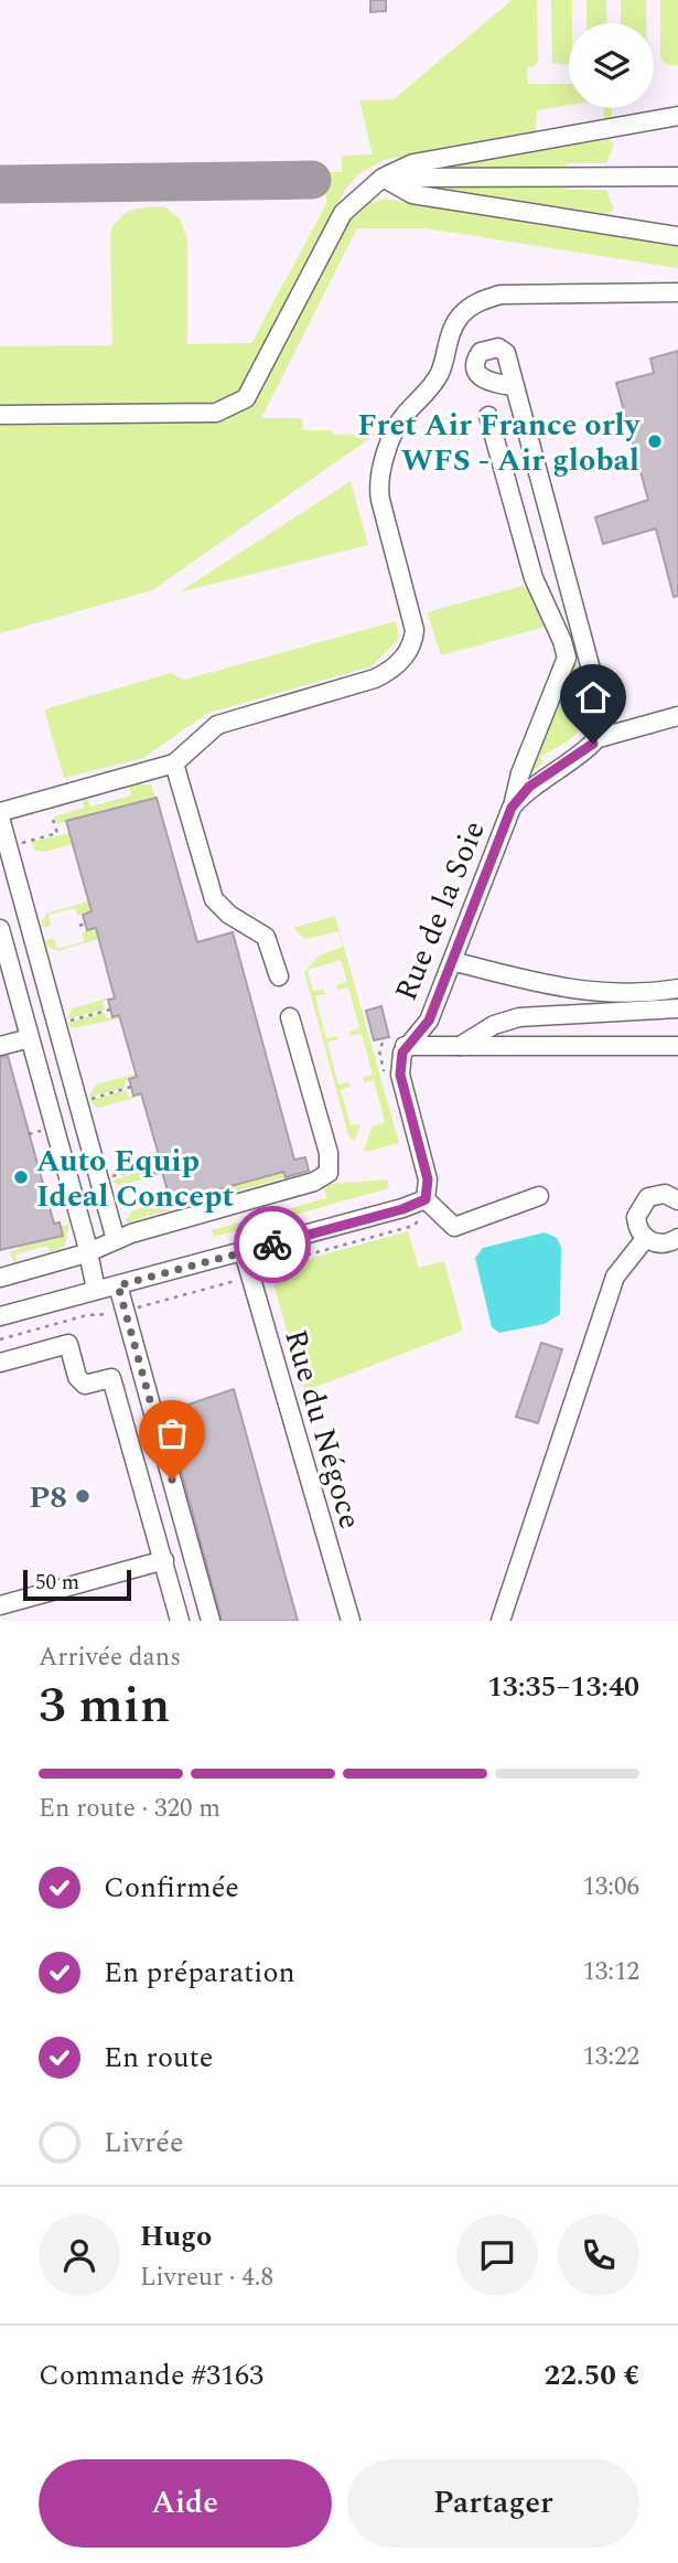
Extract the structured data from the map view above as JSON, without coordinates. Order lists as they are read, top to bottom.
{
  "streets": {
    "street": ["Rue de la Soie", "Rue du Négoce"]
  },
  "places": ["Fret Air France orly WFS - Air global", "Auto Equip Ideal Concept", "P8"],
  "scale_bar": "50 m",
  "page": {
    "scale": "50 m",
    "heading": ["3 min", "Arrivée dans", "13:35–13:40"],
    "panel": [
      "Hugo",
      "Livreur · 4.8",
      "Commande #3163",
      "22.50 €"
    ],
    "bar": "En route · 320 m",
    "list": [
      ["Confirmée", "13:06"],
      ["En préparation", "13:12"],
      ["En route", "13:22"],
      "Livrée"
    ],
    "buttons": ["Aide", "Partager"]
  }
}
